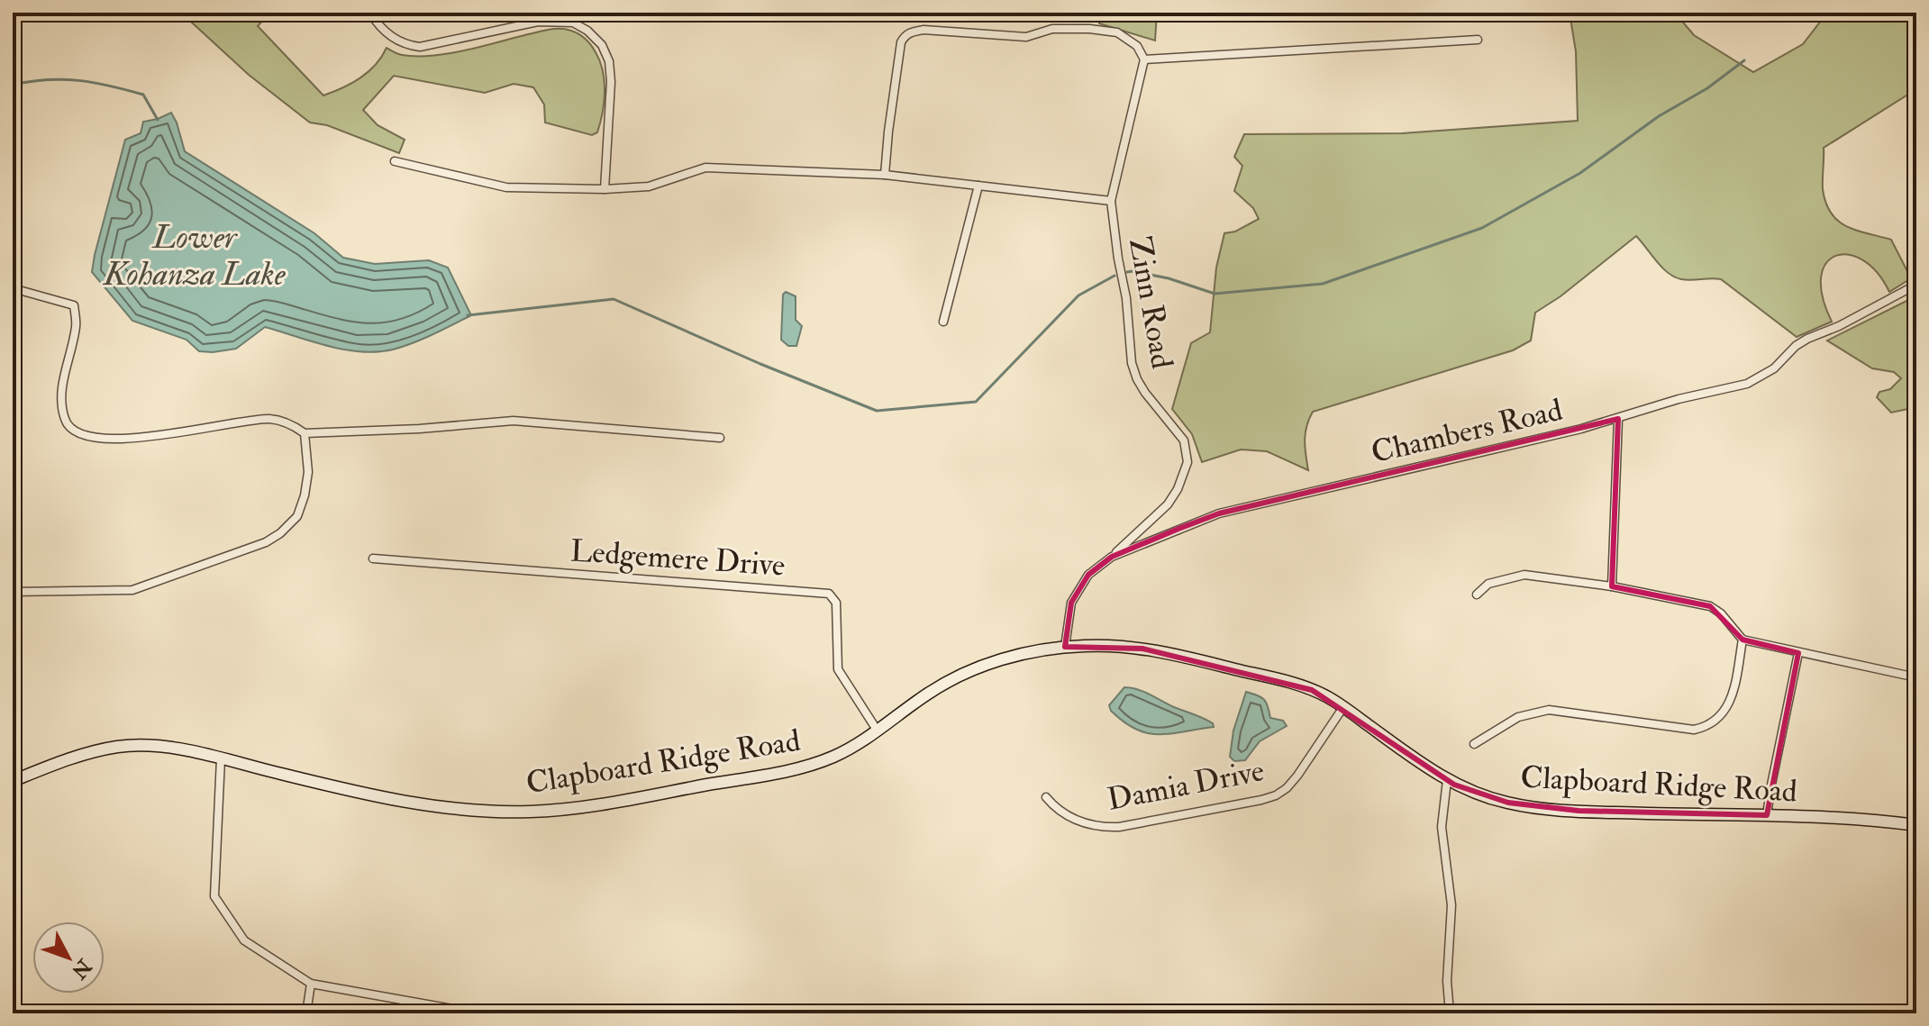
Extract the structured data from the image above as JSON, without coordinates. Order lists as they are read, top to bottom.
{
  "streets": {
    "main road": ["Clapboard Ridge Road"],
    "street": [
      "Zinn Road",
      "Chambers Road",
      "Ledgemere Drive",
      "Damia Drive"
    ]
  },
  "crossings": [
    ["Zinn Road", "Chambers Road"],
    ["Chambers Road", "Clapboard Ridge Road"],
    ["Ledgemere Drive", "Clapboard Ridge Road"],
    ["Clapboard Ridge Road", "Damia Drive"]
  ],
  "water": ["Lower Kohanza Lake"],
  "north": "bottom right"
}
